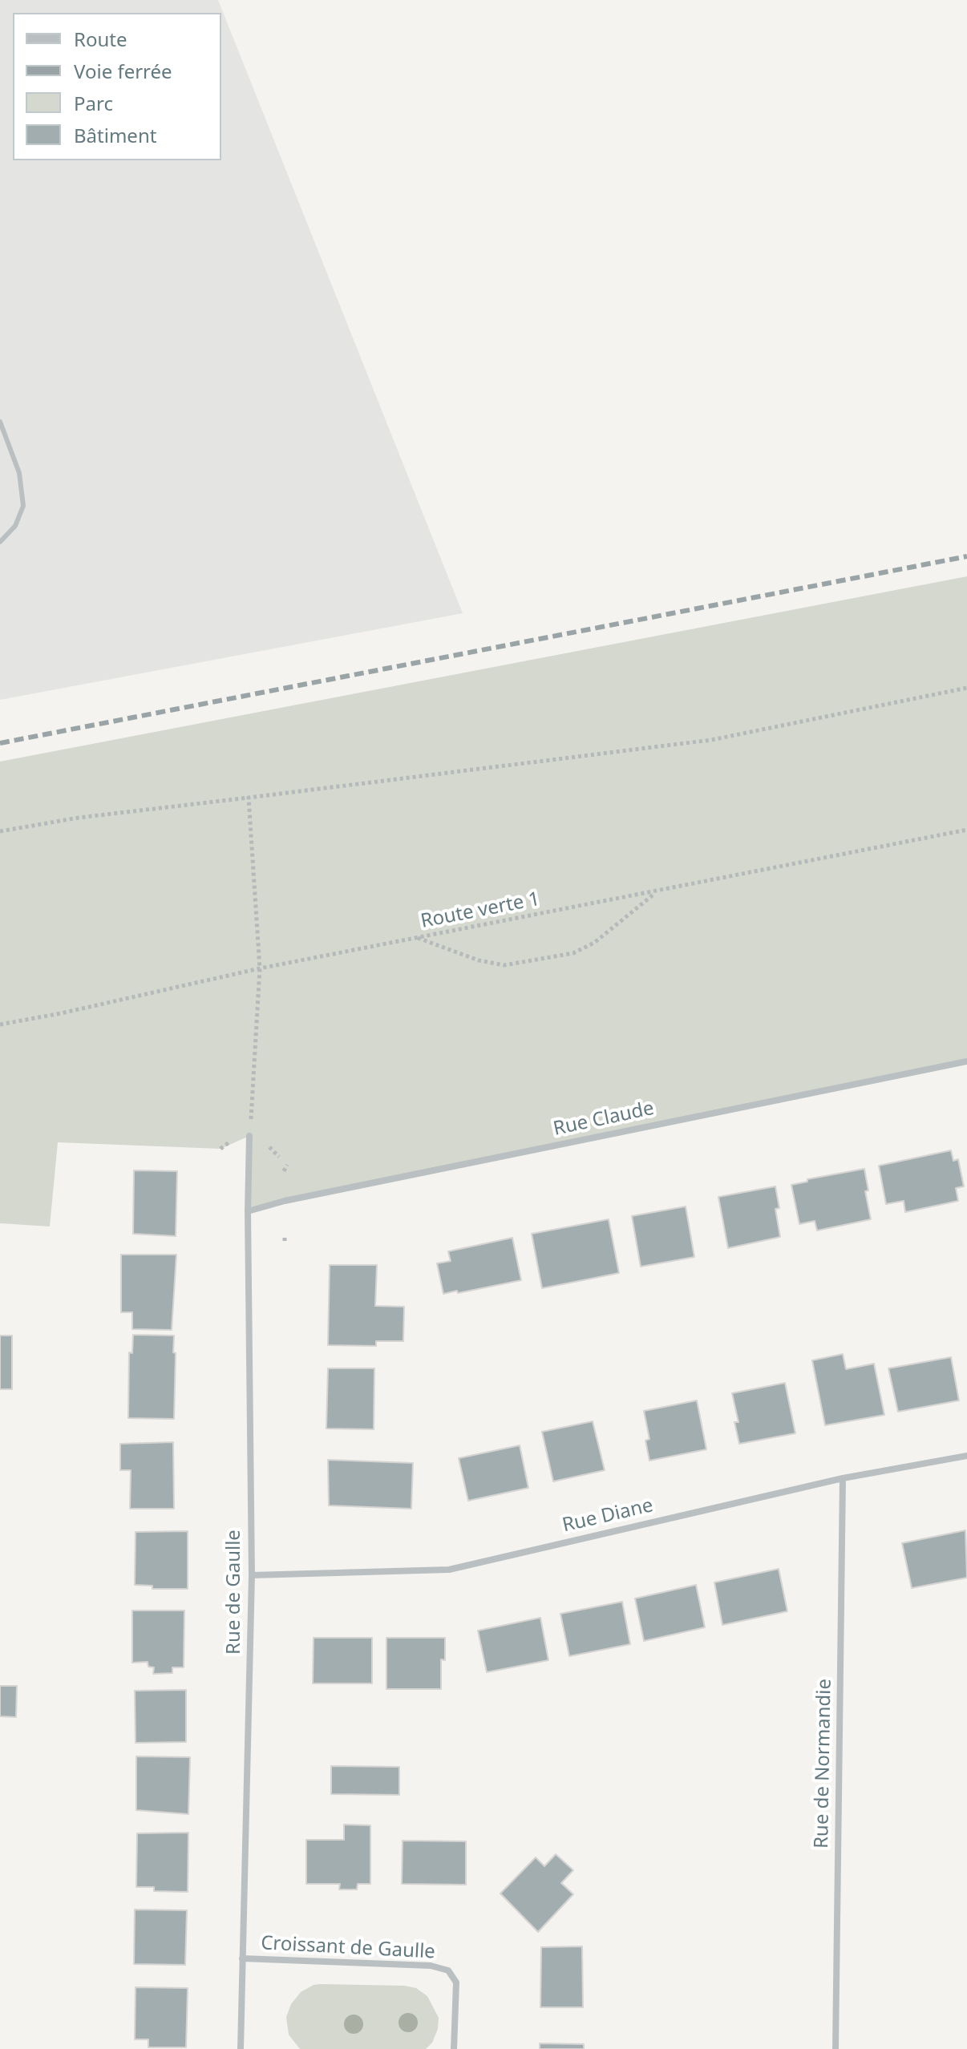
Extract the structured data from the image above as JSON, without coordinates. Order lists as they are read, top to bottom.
{
  "streets": {
    "street": [
      "Rue Claude",
      "Rue Diane",
      "Rue de Gaulle",
      "Rue de Normandie",
      "Croissant de Gaulle"
    ],
    "path": ["Route verte 1"]
  },
  "crossings": [
    ["Rue Claude", "Rue de Gaulle"],
    ["Rue Diane", "Rue de Gaulle"],
    ["Rue Diane", "Rue de Normandie"],
    ["Rue de Gaulle", "Croissant de Gaulle"]
  ],
  "legend": [
    "Route",
    "Voie ferrée",
    "Parc",
    "Bâtiment"
  ]
}
